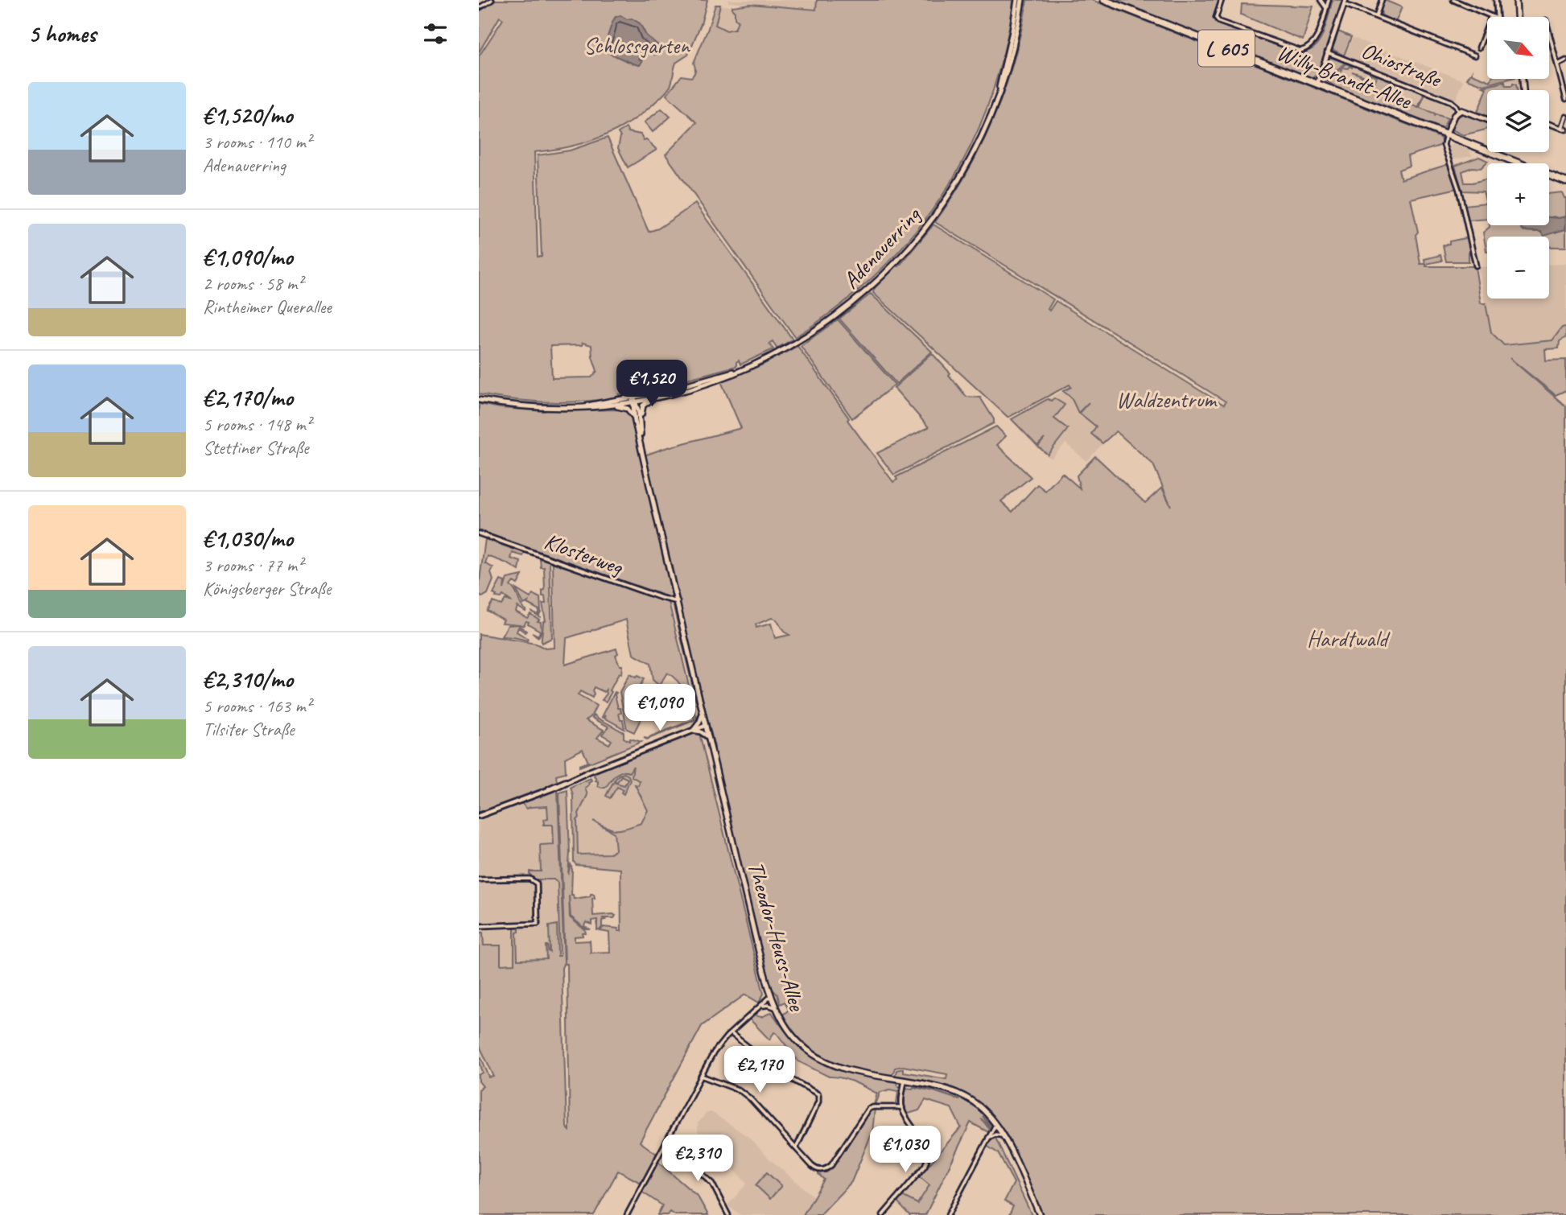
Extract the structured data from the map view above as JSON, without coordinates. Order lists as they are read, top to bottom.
{
  "streets": {
    "main road": [
      "L 605",
      "Willy-Brandt-Allee",
      "Adenauerring",
      "Theodor-Heuss-Allee"
    ],
    "street": ["Ohiostraße", "Klosterweg"]
  },
  "crossings": [
    ["L 605", "Willy-Brandt-Allee"],
    ["Adenauerring", "Theodor-Heuss-Allee"],
    ["Klosterweg", "Theodor-Heuss-Allee"]
  ],
  "parks": ["Schlossgarten", "Waldzentrum", "Hardtwald"],
  "north": "bottom right",
  "page": {
    "heading": "5 homes",
    "map_buttons": ["+", "−"],
    "list": [
      {
        "name": "€1,520/mo",
        "note": "3 rooms · 110 m² · Adenauerring"
      },
      {
        "name": "€1,090/mo",
        "note": "2 rooms · 58 m² · Rintheimer Querallee"
      },
      {
        "name": "€2,170/mo",
        "note": "5 rooms · 148 m² · Stettiner Straße"
      },
      {
        "name": "€1,030/mo",
        "note": "3 rooms · 77 m² · Königsberger Straße"
      },
      {
        "name": "€2,310/mo",
        "note": "5 rooms · 163 m² · Tilsiter Straße"
      }
    ],
    "price": [
      "€1,520",
      "€1,090",
      "€2,170",
      "€1,030",
      "€2,310"
    ]
  }
}
